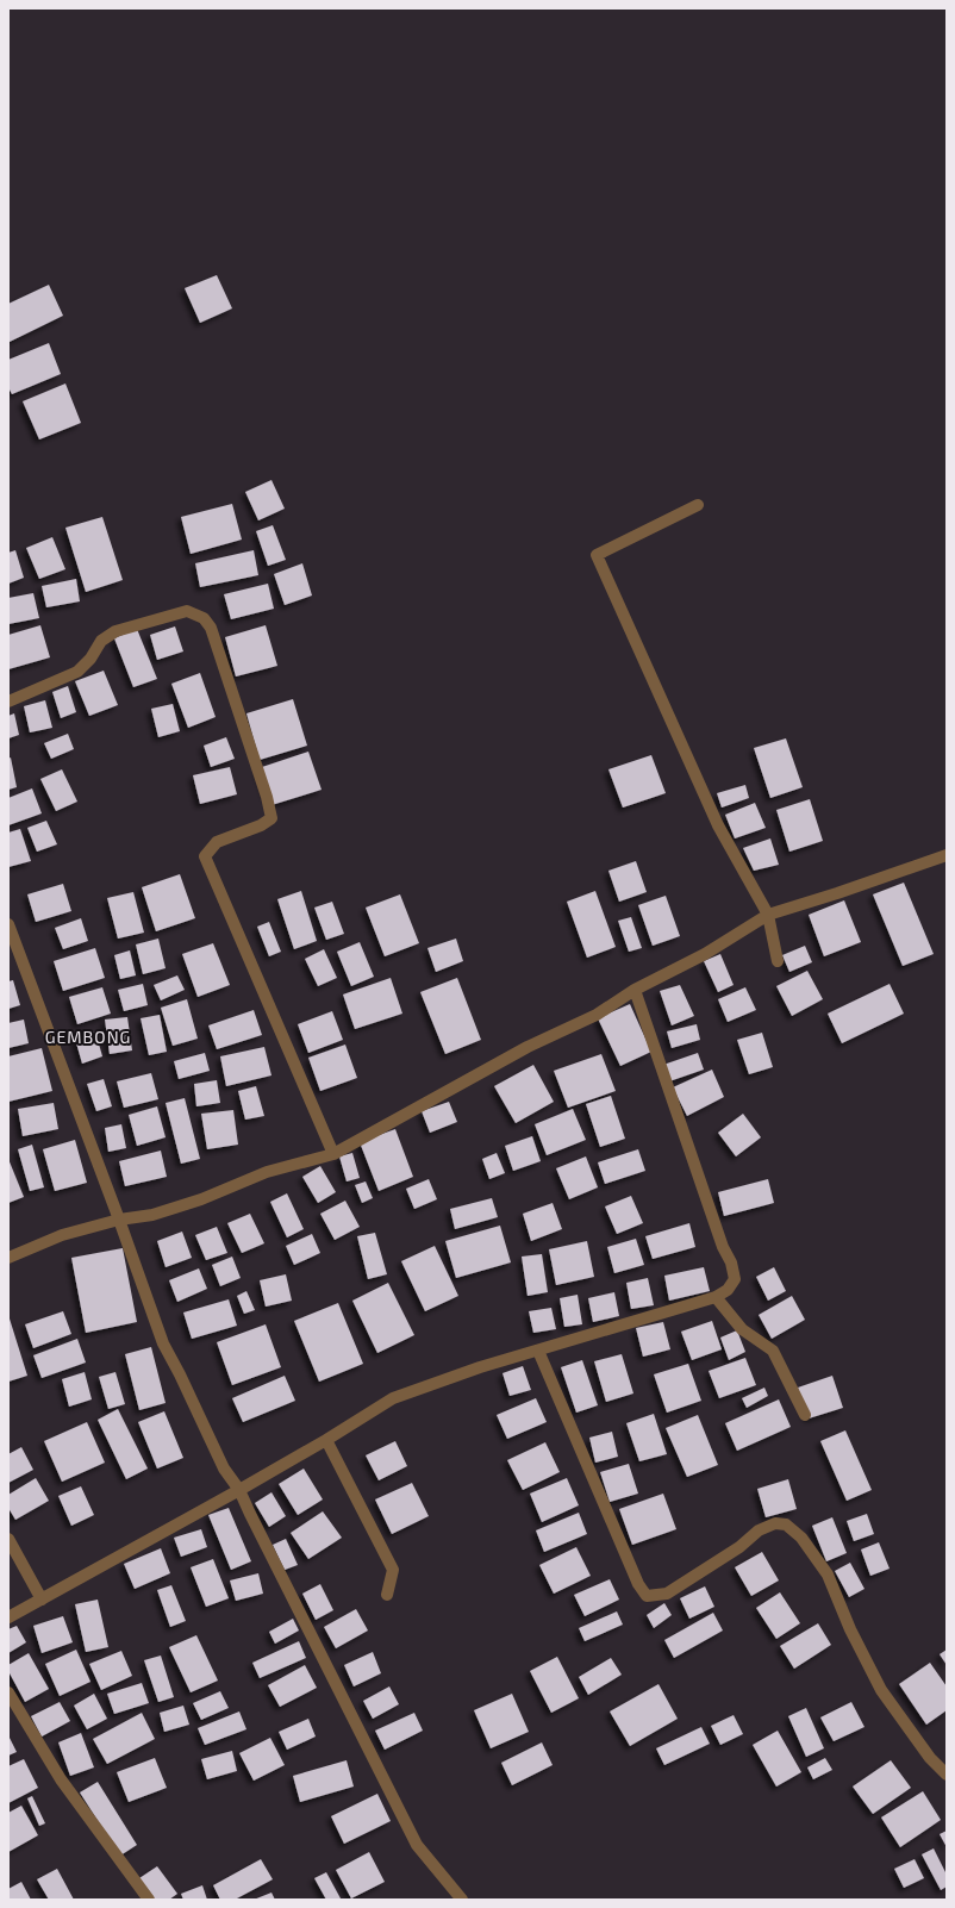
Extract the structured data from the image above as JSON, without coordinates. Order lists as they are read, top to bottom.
{
  "districts": ["GEMBONG"]
}
